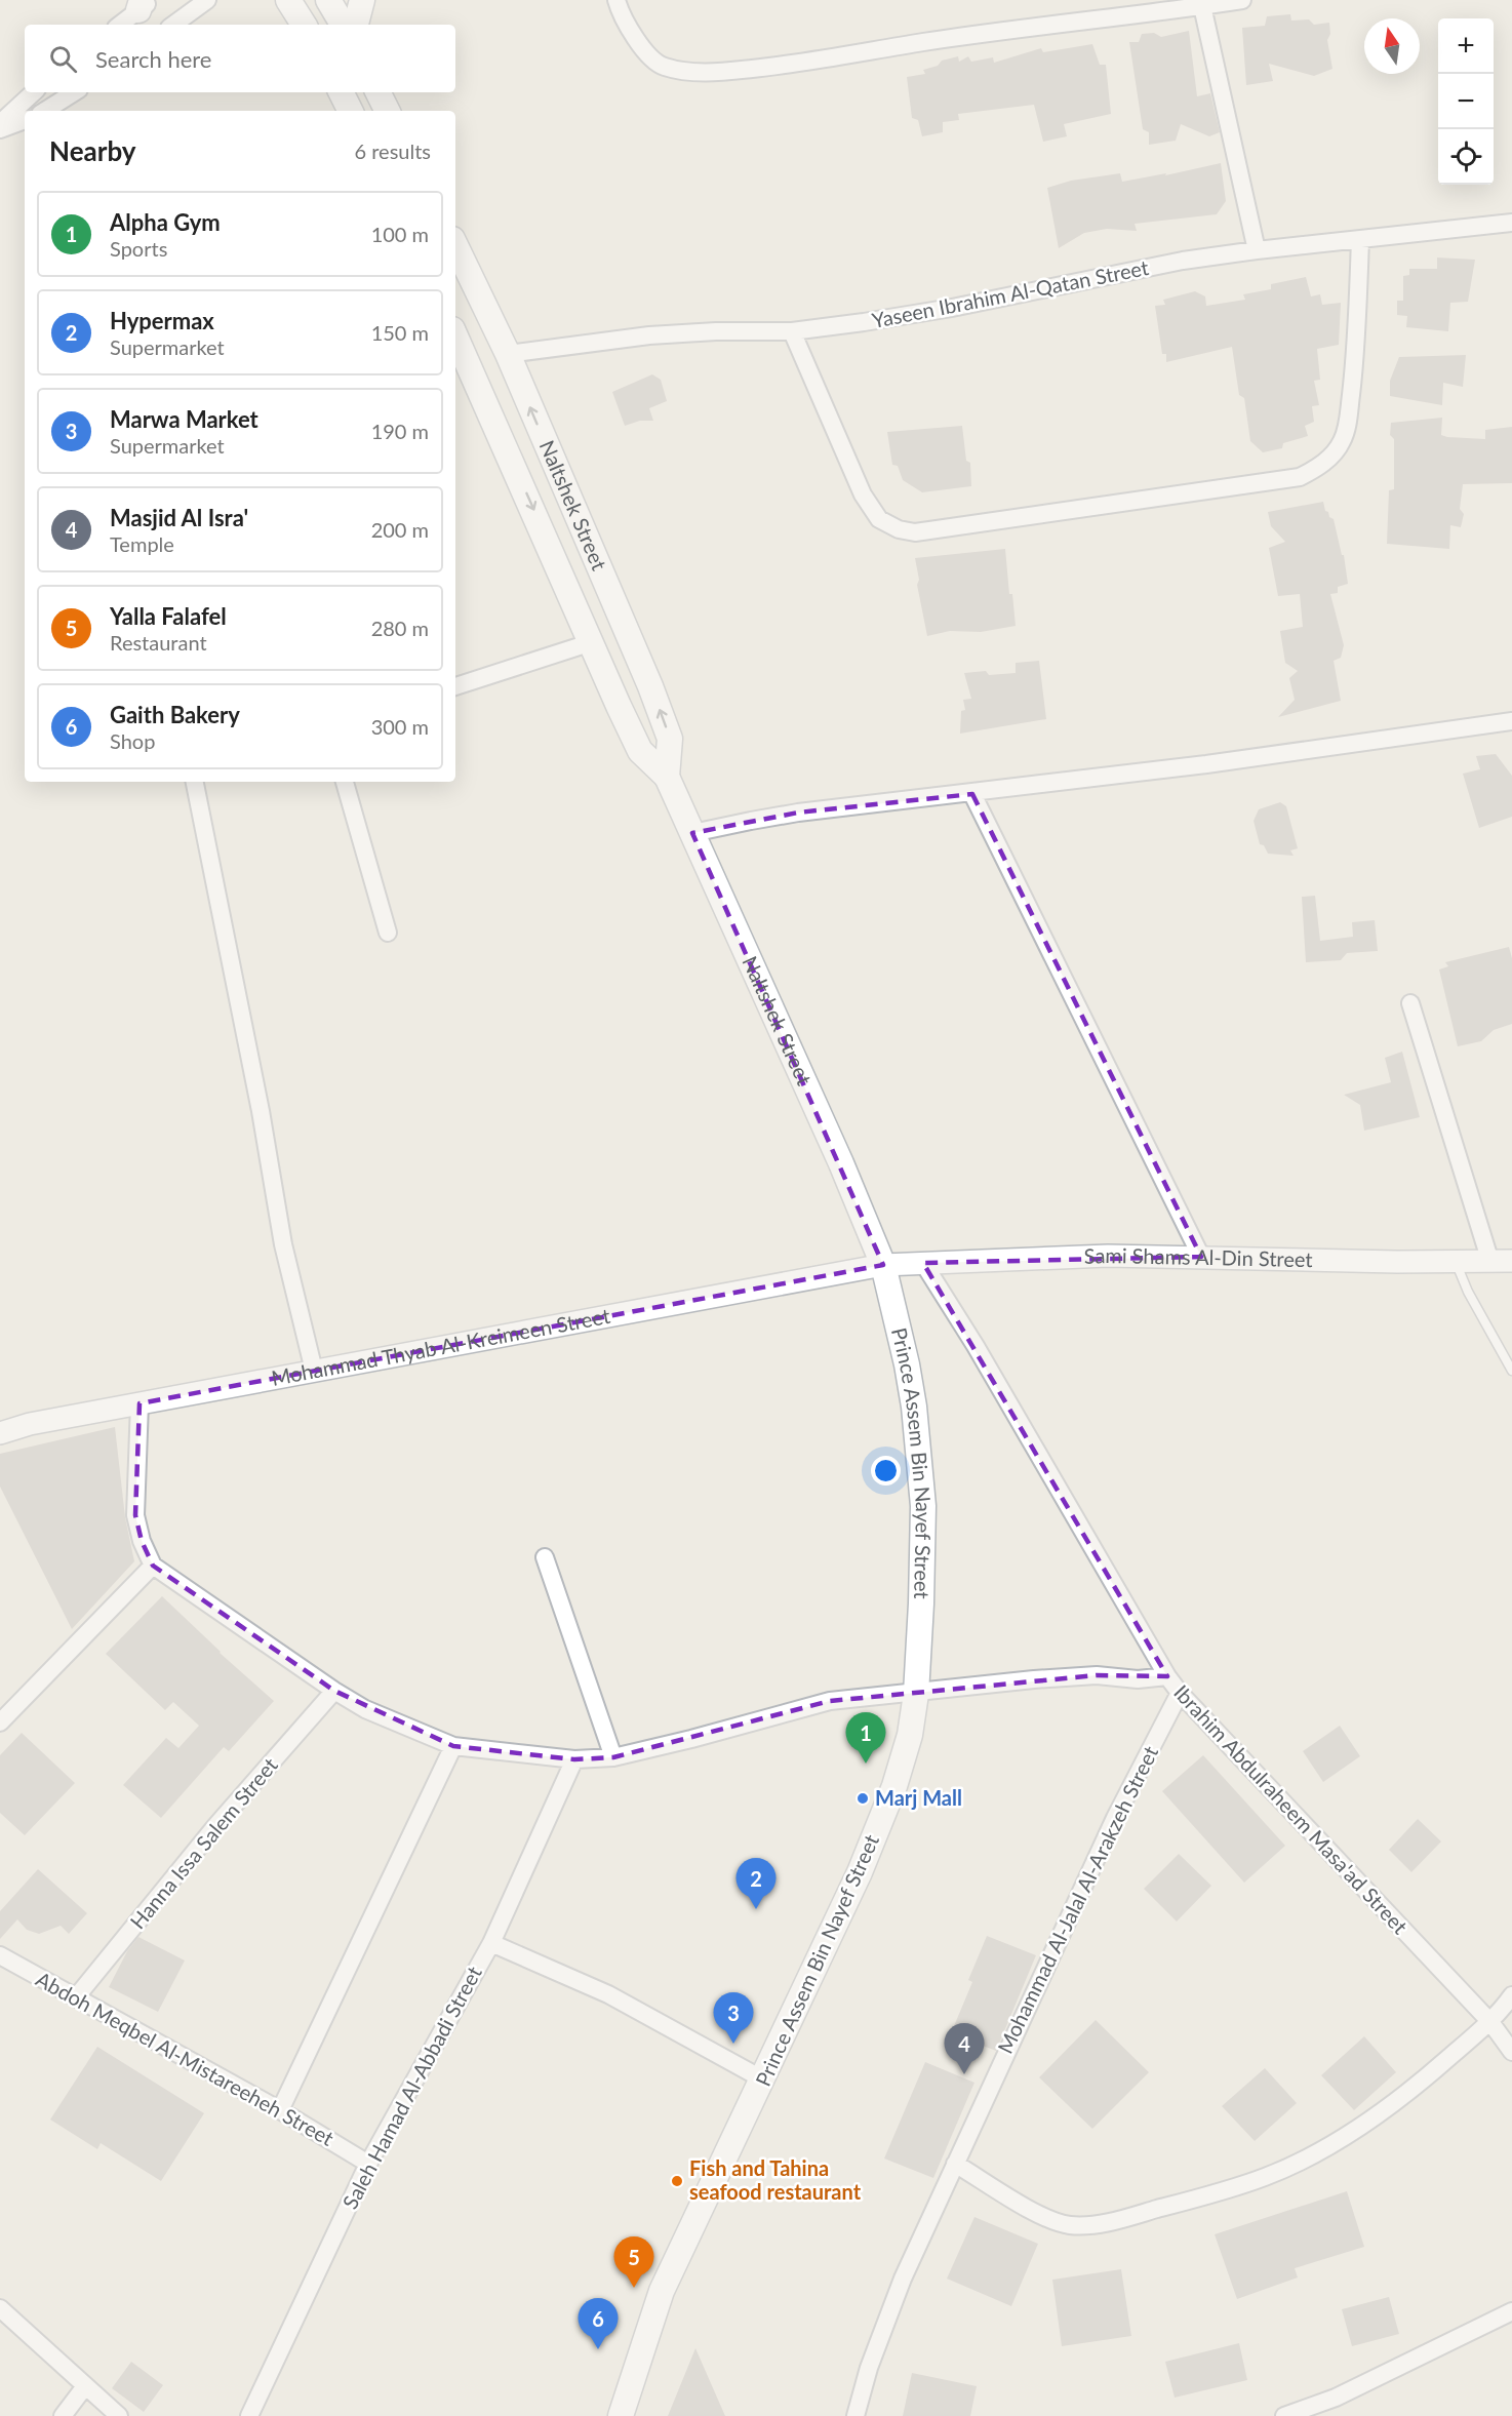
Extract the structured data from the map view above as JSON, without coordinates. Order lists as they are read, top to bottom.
{
  "streets": {
    "main road": ["Naltshek Street", "Prince Assem Bin Nayef Street"],
    "street": [
      "Yaseen Ibrahim Al-Qatan Street",
      "Sami Shams Al-Din Street",
      "Mohammad Thyab Al-Kreimeen Street",
      "Ibrahim Abdulraheem Masa'ad Street",
      "Hanna Issa Salem Street",
      "Mohammad Al-Jalal Al-Arakzeh Street",
      "Abdoh Meqbel Al-Mistareeheh Street",
      "Saleh Hamad Al-Abbadi Street"
    ]
  },
  "crossings": [
    ["Yaseen Ibrahim Al-Qatan Street", "Naltshek Street"],
    ["Naltshek Street", "Sami Shams Al-Din Street"],
    ["Naltshek Street", "Mohammad Thyab Al-Kreimeen Street"],
    ["Naltshek Street", "Prince Assem Bin Nayef Street"],
    ["Sami Shams Al-Din Street", "Mohammad Thyab Al-Kreimeen Street"],
    ["Sami Shams Al-Din Street", "Prince Assem Bin Nayef Street"],
    ["Sami Shams Al-Din Street", "Ibrahim Abdulraheem Masa'ad Street"],
    ["Mohammad Thyab Al-Kreimeen Street", "Prince Assem Bin Nayef Street"],
    ["Ibrahim Abdulraheem Masa'ad Street", "Mohammad Al-Jalal Al-Arakzeh Street"],
    ["Hanna Issa Salem Street", "Abdoh Meqbel Al-Mistareeheh Street"],
    ["Abdoh Meqbel Al-Mistareeheh Street", "Saleh Hamad Al-Abbadi Street"]
  ],
  "places": ["Marj Mall", "Fish and Tahina seafood restaurant"],
  "north": "top",
  "page": {
    "map_buttons": ["+", "−"],
    "search": "Search here",
    "heading": ["Nearby", "6 results"],
    "list": [
      {
        "mark": "1",
        "name": "Alpha Gym",
        "note": "Sports",
        "value": "100 m"
      },
      {
        "mark": "2",
        "name": "Hypermax",
        "note": "Supermarket",
        "value": "150 m"
      },
      {
        "mark": "3",
        "name": "Marwa Market",
        "note": "Supermarket",
        "value": "190 m"
      },
      {
        "mark": "4",
        "name": "Masjid Al Isra'",
        "note": "Temple",
        "value": "200 m"
      },
      {
        "mark": "5",
        "name": "Yalla Falafel",
        "note": "Restaurant",
        "value": "280 m"
      },
      {
        "mark": "6",
        "name": "Gaith Bakery",
        "note": "Shop",
        "value": "300 m"
      }
    ],
    "pins": [
      "1",
      "2",
      "3",
      "4",
      "5",
      "6"
    ]
  }
}
